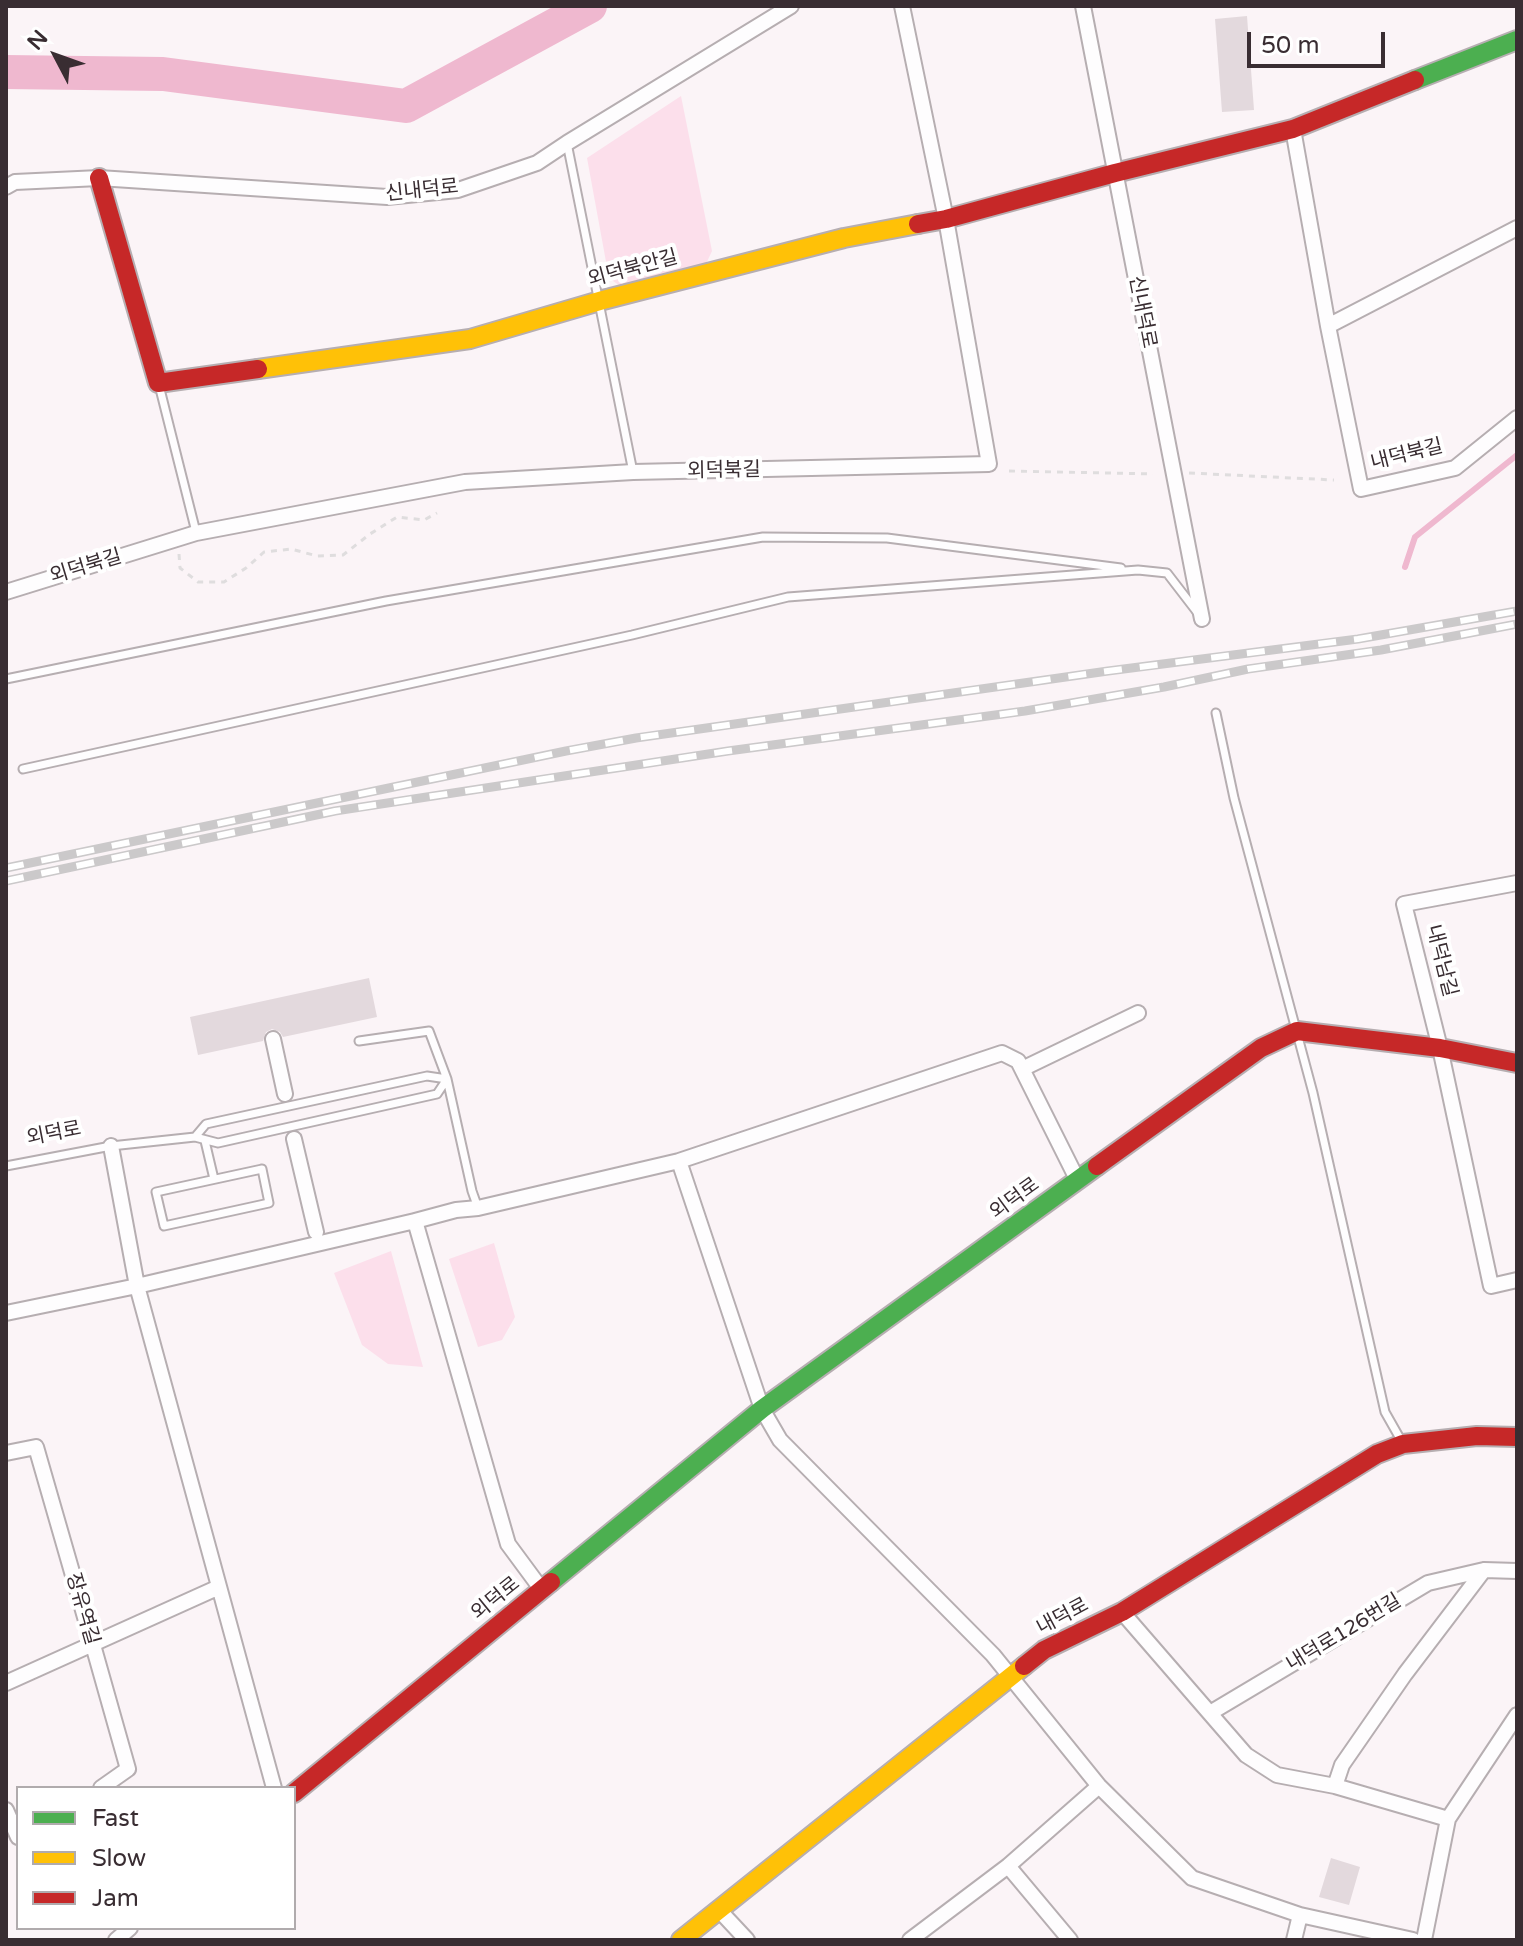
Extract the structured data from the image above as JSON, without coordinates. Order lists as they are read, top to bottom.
{
  "streets": {
    "street": [
      "신내덕로",
      "외덕북안길",
      "내덕북길",
      "외덕북길",
      "내덕남길",
      "외덕로",
      "장유역길",
      "내덕로",
      "내덕로126번길"
    ]
  },
  "crossings": [
    ["신내덕로", "외덕북안길"],
    ["외덕북안길", "외덕북길"]
  ],
  "legend": ["Fast", "Slow", "Jam"],
  "scale_bar": "50 m",
  "north": "top left"
}
